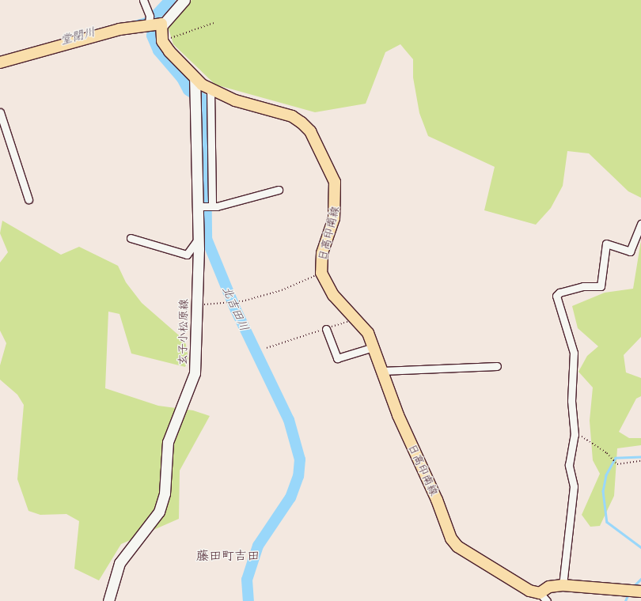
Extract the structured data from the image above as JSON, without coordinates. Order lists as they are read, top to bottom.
{
  "streets": {
    "main road": ["日高印南線", "玄子小松原線"]
  },
  "crossings": [
    ["日高印南線", "玄子小松原線"]
  ],
  "districts": ["藤田町吉田"],
  "water": ["堂閉川", "北吉田川"]
}
